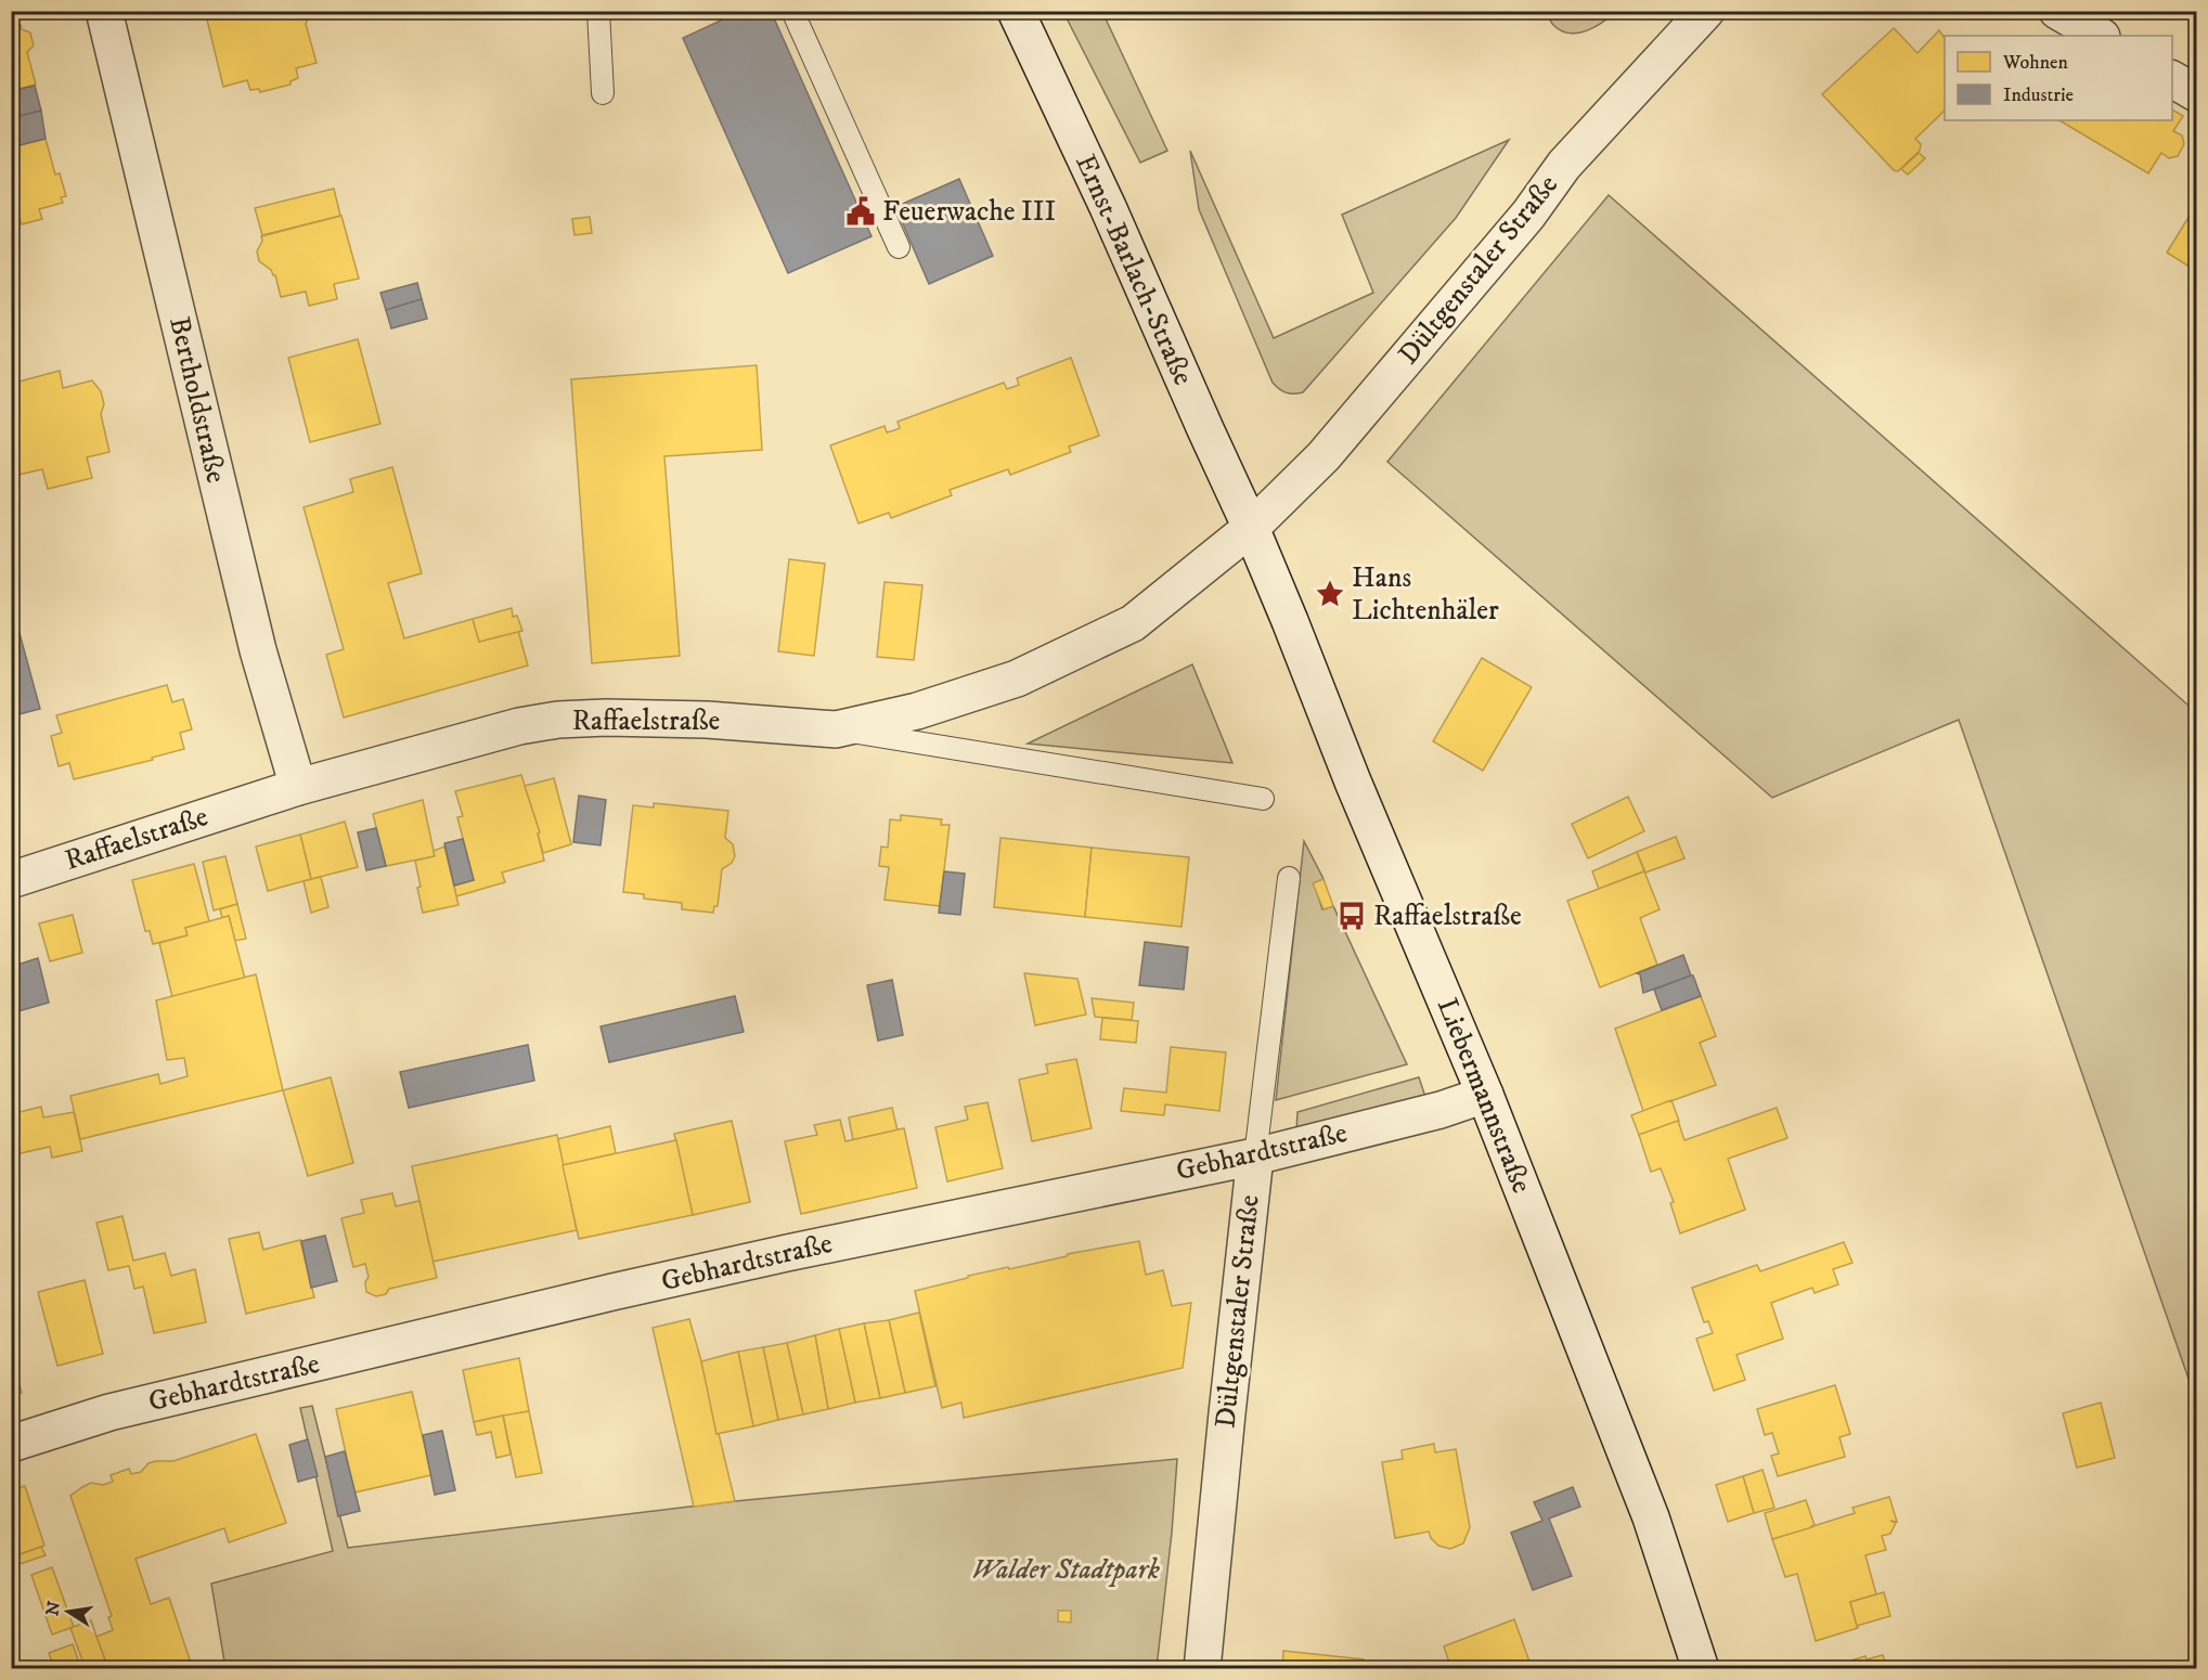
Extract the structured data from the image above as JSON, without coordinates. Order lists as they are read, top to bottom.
{
  "streets": {
    "street": [
      "Ernst-Barlach-Straße",
      "Dültgenstaler Straße",
      "Bertholdstraße",
      "Raffaelstraße",
      "Liebermannstraße",
      "Gebhardtstraße"
    ]
  },
  "crossings": [
    ["Ernst-Barlach-Straße", "Dültgenstaler Straße"],
    ["Ernst-Barlach-Straße", "Raffaelstraße"],
    ["Ernst-Barlach-Straße", "Liebermannstraße"],
    ["Dültgenstaler Straße", "Raffaelstraße"],
    ["Dültgenstaler Straße", "Liebermannstraße"],
    ["Dültgenstaler Straße", "Gebhardtstraße"],
    ["Bertholdstraße", "Raffaelstraße"],
    ["Raffaelstraße", "Liebermannstraße"],
    ["Liebermannstraße", "Gebhardtstraße"]
  ],
  "parks": ["Walder Stadtpark"],
  "places": {
    "public building": ["Feuerwache III"],
    "place": ["Hans Lichtenhäler"],
    "bus stop": ["Raffaelstraße"]
  },
  "legend": ["Wohnen", "Industrie"],
  "north": "left"
}
